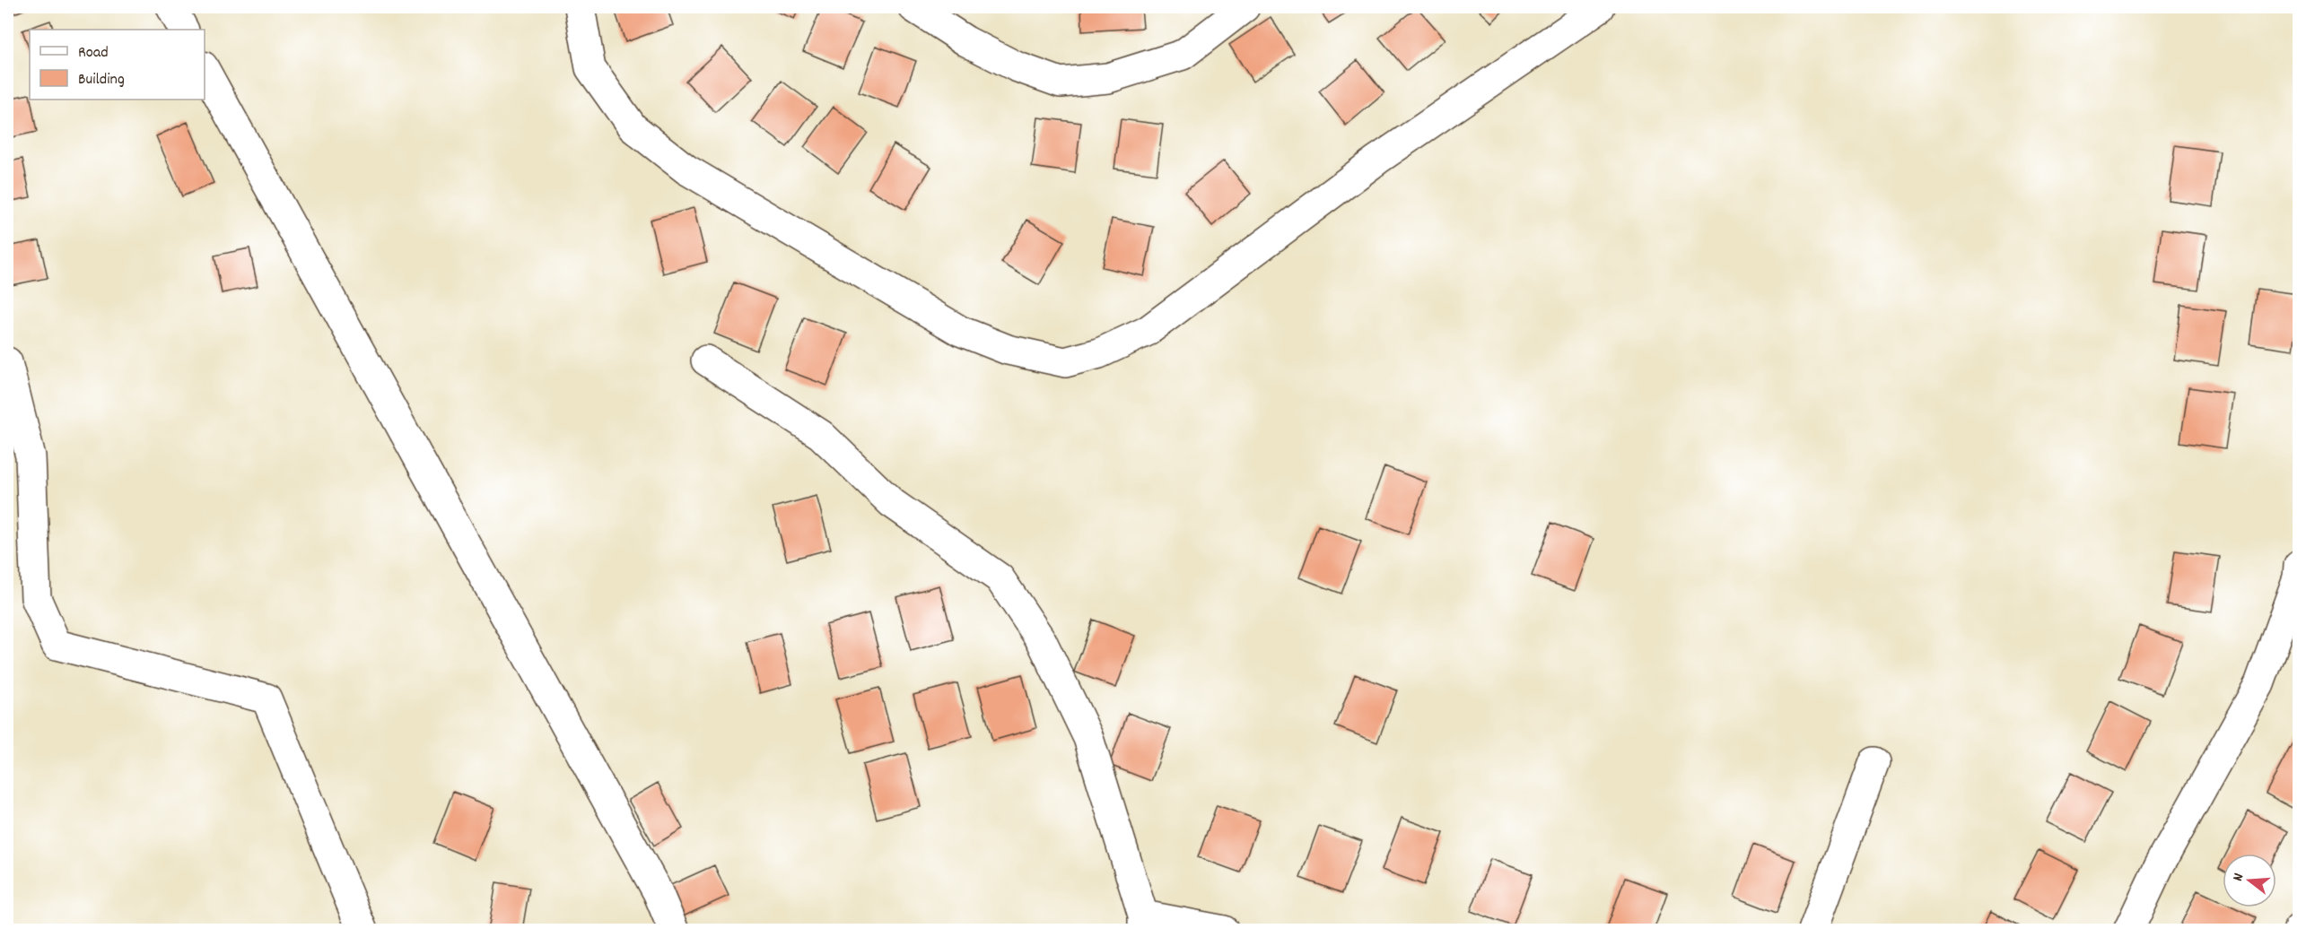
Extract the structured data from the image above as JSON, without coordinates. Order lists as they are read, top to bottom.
{
  "legend": ["Road", "Building"],
  "north": "left"
}
